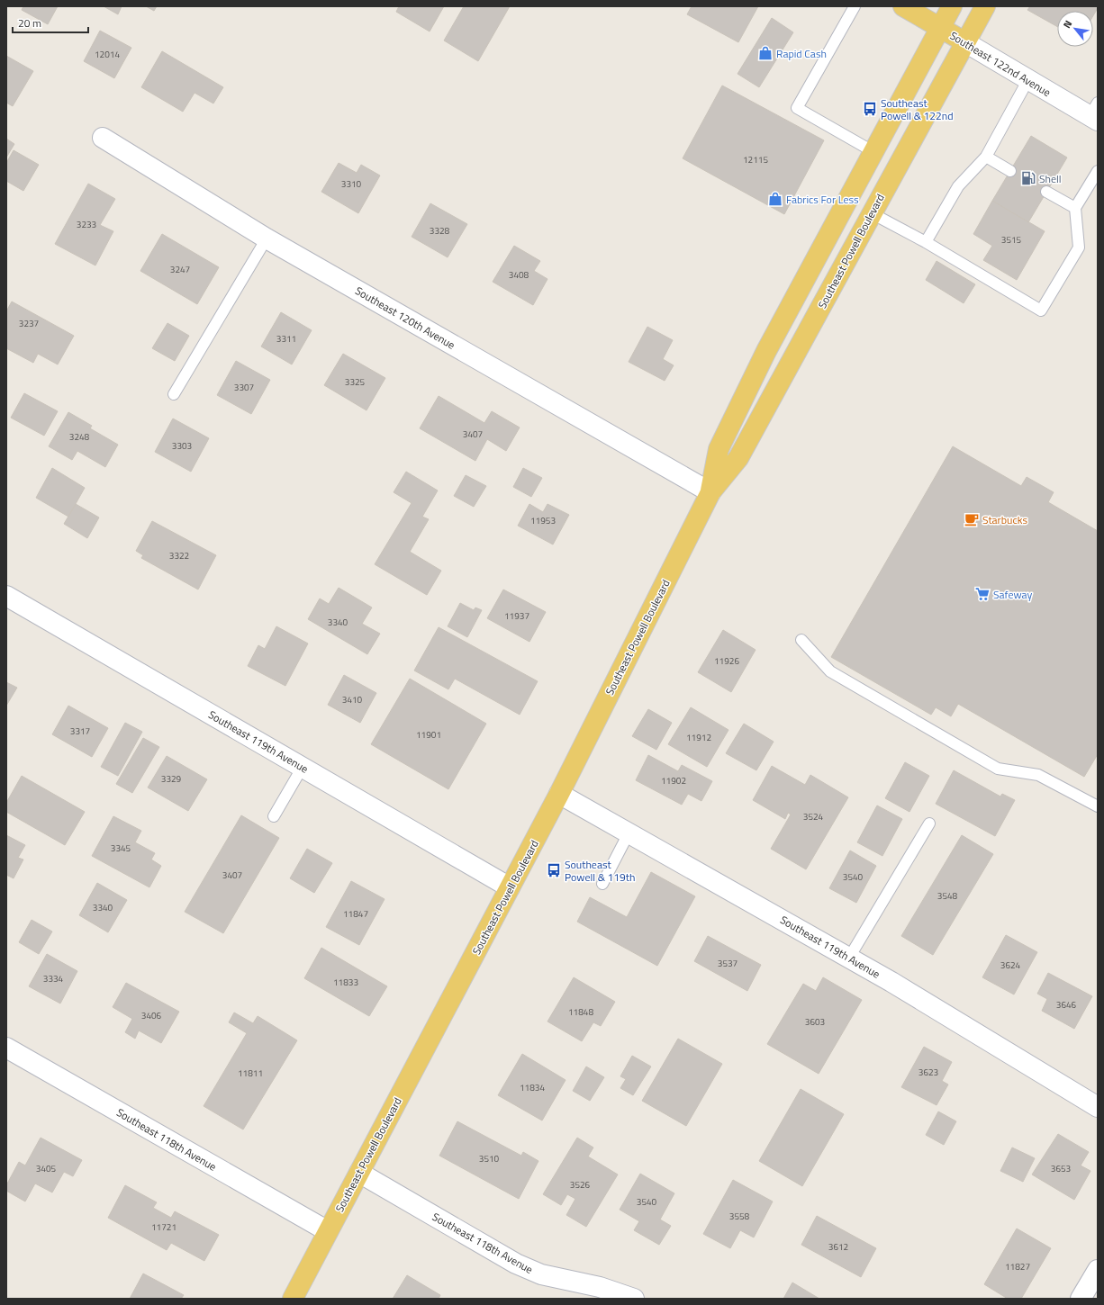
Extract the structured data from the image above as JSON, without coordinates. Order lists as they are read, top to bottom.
{
  "streets": {
    "main road": ["Southeast 122nd Avenue", "Southeast Powell Boulevard"],
    "street": ["Southeast 120th Avenue", "Southeast 119th Avenue", "Southeast 118th Avenue"]
  },
  "crossings": [
    ["Southeast 122nd Avenue", "Southeast Powell Boulevard"],
    ["Southeast Powell Boulevard", "Southeast 120th Avenue"],
    ["Southeast Powell Boulevard", "Southeast 119th Avenue"],
    ["Southeast Powell Boulevard", "Southeast 118th Avenue"]
  ],
  "places": {
    "shop": ["Rapid Cash", "Fabrics For Less"],
    "bus stop": ["Southeast Powell & 122nd", "Southeast Powell & 119th"],
    "fuel station": ["Shell"],
    "cafe": ["Starbucks"],
    "supermarket": ["Safeway"]
  },
  "house_numbers": [
    "12014",
    "12115",
    "3310",
    "3233",
    "3328",
    "3515",
    "3247",
    "3408",
    "3237",
    "3311",
    "3325",
    "3307",
    "3407",
    "3248",
    "3303",
    "11953",
    "3322",
    "11937",
    "3340",
    "11926",
    "3410",
    "3317",
    "11901",
    "11912",
    "3329",
    "11902",
    "3524",
    "3345",
    "3407",
    "3540",
    "3548",
    "3340",
    "11847",
    "3537",
    "3624",
    "3334",
    "11833",
    "3646",
    "11848",
    "3406",
    "3603",
    "3623",
    "11811",
    "11834",
    "3510",
    "3405",
    "3653",
    "3526",
    "3540",
    "3558",
    "11721",
    "3612",
    "11827"
  ],
  "scale_bar": "20 m",
  "north": "top left"
}
